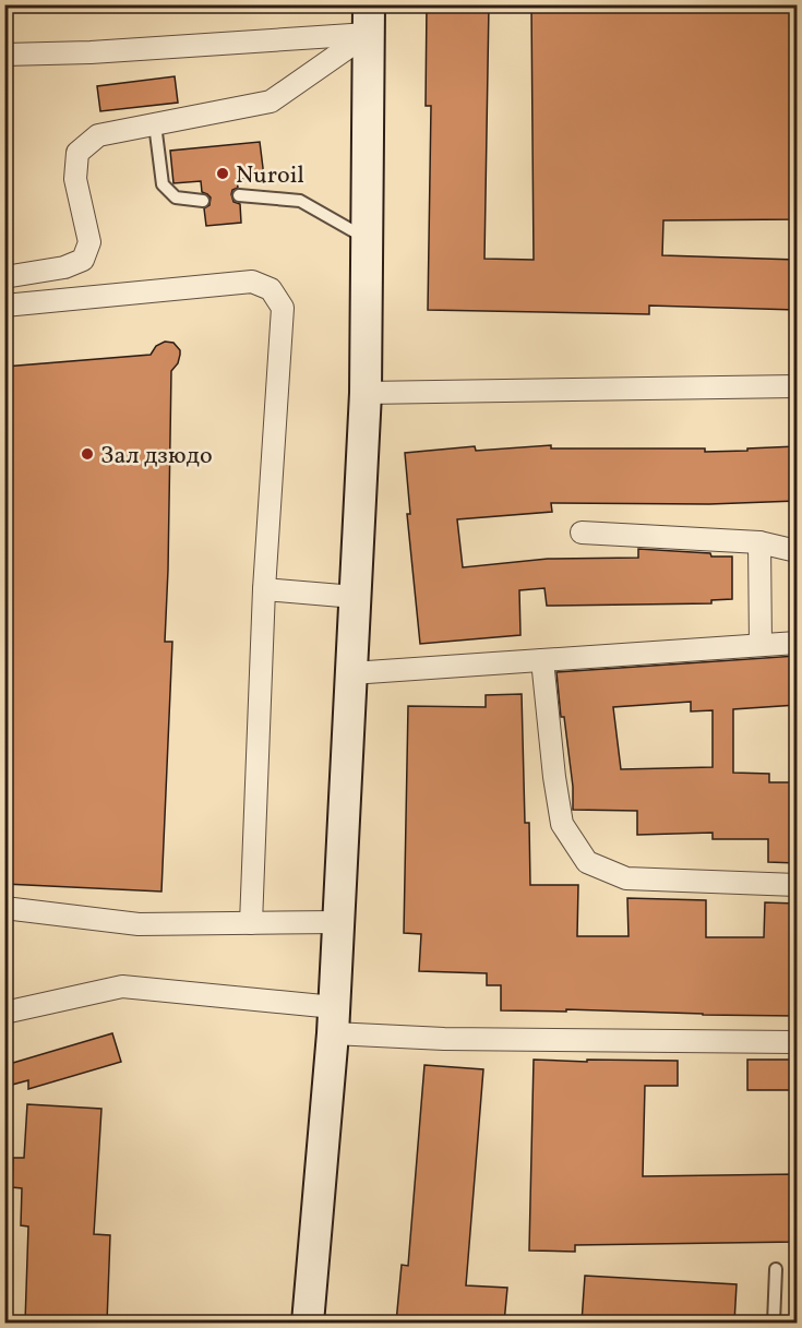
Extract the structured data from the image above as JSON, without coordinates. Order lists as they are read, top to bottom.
{
  "places": ["Nuroil", "Зал дзюдо"]
}
